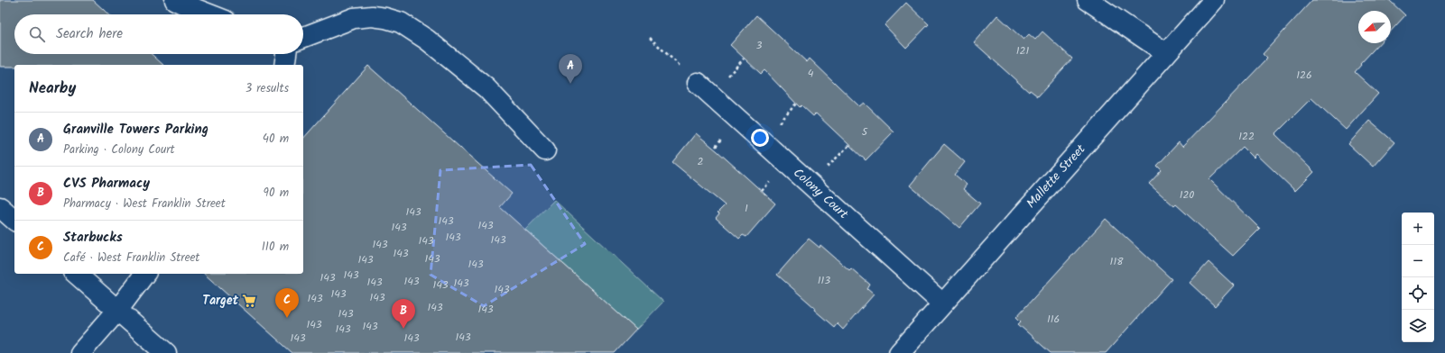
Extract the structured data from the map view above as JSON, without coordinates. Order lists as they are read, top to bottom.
{
  "streets": {
    "street": ["Mallette Street", "Colony Court"]
  },
  "crossings": [
    ["Mallette Street", "Colony Court"]
  ],
  "places": {
    "supermarket": ["Target"]
  },
  "house_numbers": [
    "3",
    "121",
    "4",
    "126",
    "5",
    "122",
    "2",
    "120",
    "1",
    "143",
    "143",
    "143",
    "143",
    "143",
    "143",
    "143",
    "143",
    "143",
    "143",
    "143",
    "118",
    "143",
    "143",
    "143",
    "113",
    "143",
    "143",
    "143",
    "143",
    "143",
    "143",
    "143",
    "143",
    "143",
    "143",
    "143",
    "116",
    "143",
    "143",
    "143",
    "143",
    "143",
    "143"
  ],
  "north": "bottom left",
  "page": {
    "search": "Search here",
    "pins": ["A", "C", "B"],
    "heading": ["Nearby", "3 results"],
    "list": [
      {
        "mark": "A",
        "name": "Granville Towers Parking",
        "note": "Parking · Colony Court",
        "value": "40 m"
      },
      {
        "mark": "B",
        "name": "CVS Pharmacy",
        "note": "Pharmacy · West Franklin Street",
        "value": "90 m"
      },
      {
        "mark": "C",
        "name": "Starbucks",
        "note": "Café · West Franklin Street",
        "value": "110 m"
      }
    ],
    "map_buttons": ["+", "−"]
  }
}
